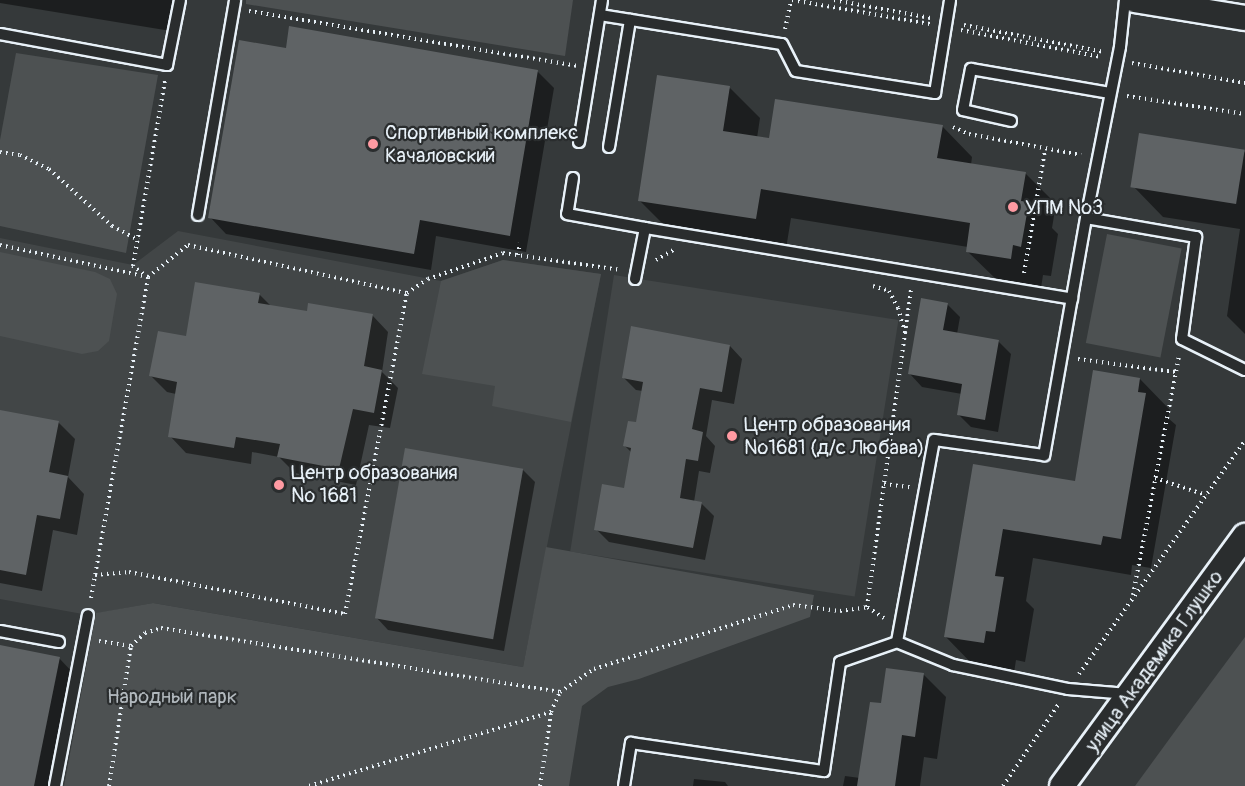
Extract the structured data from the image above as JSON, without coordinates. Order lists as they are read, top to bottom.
{
  "streets": {
    "street": ["улица Академика Глушко"]
  },
  "parks": ["Народный парк"],
  "places": [
    "Спортивный комплекс Качаловский",
    "УПМ №3",
    "Центр образования №1681 (д/с Любава)",
    "Центр образования № 1681"
  ]
}
